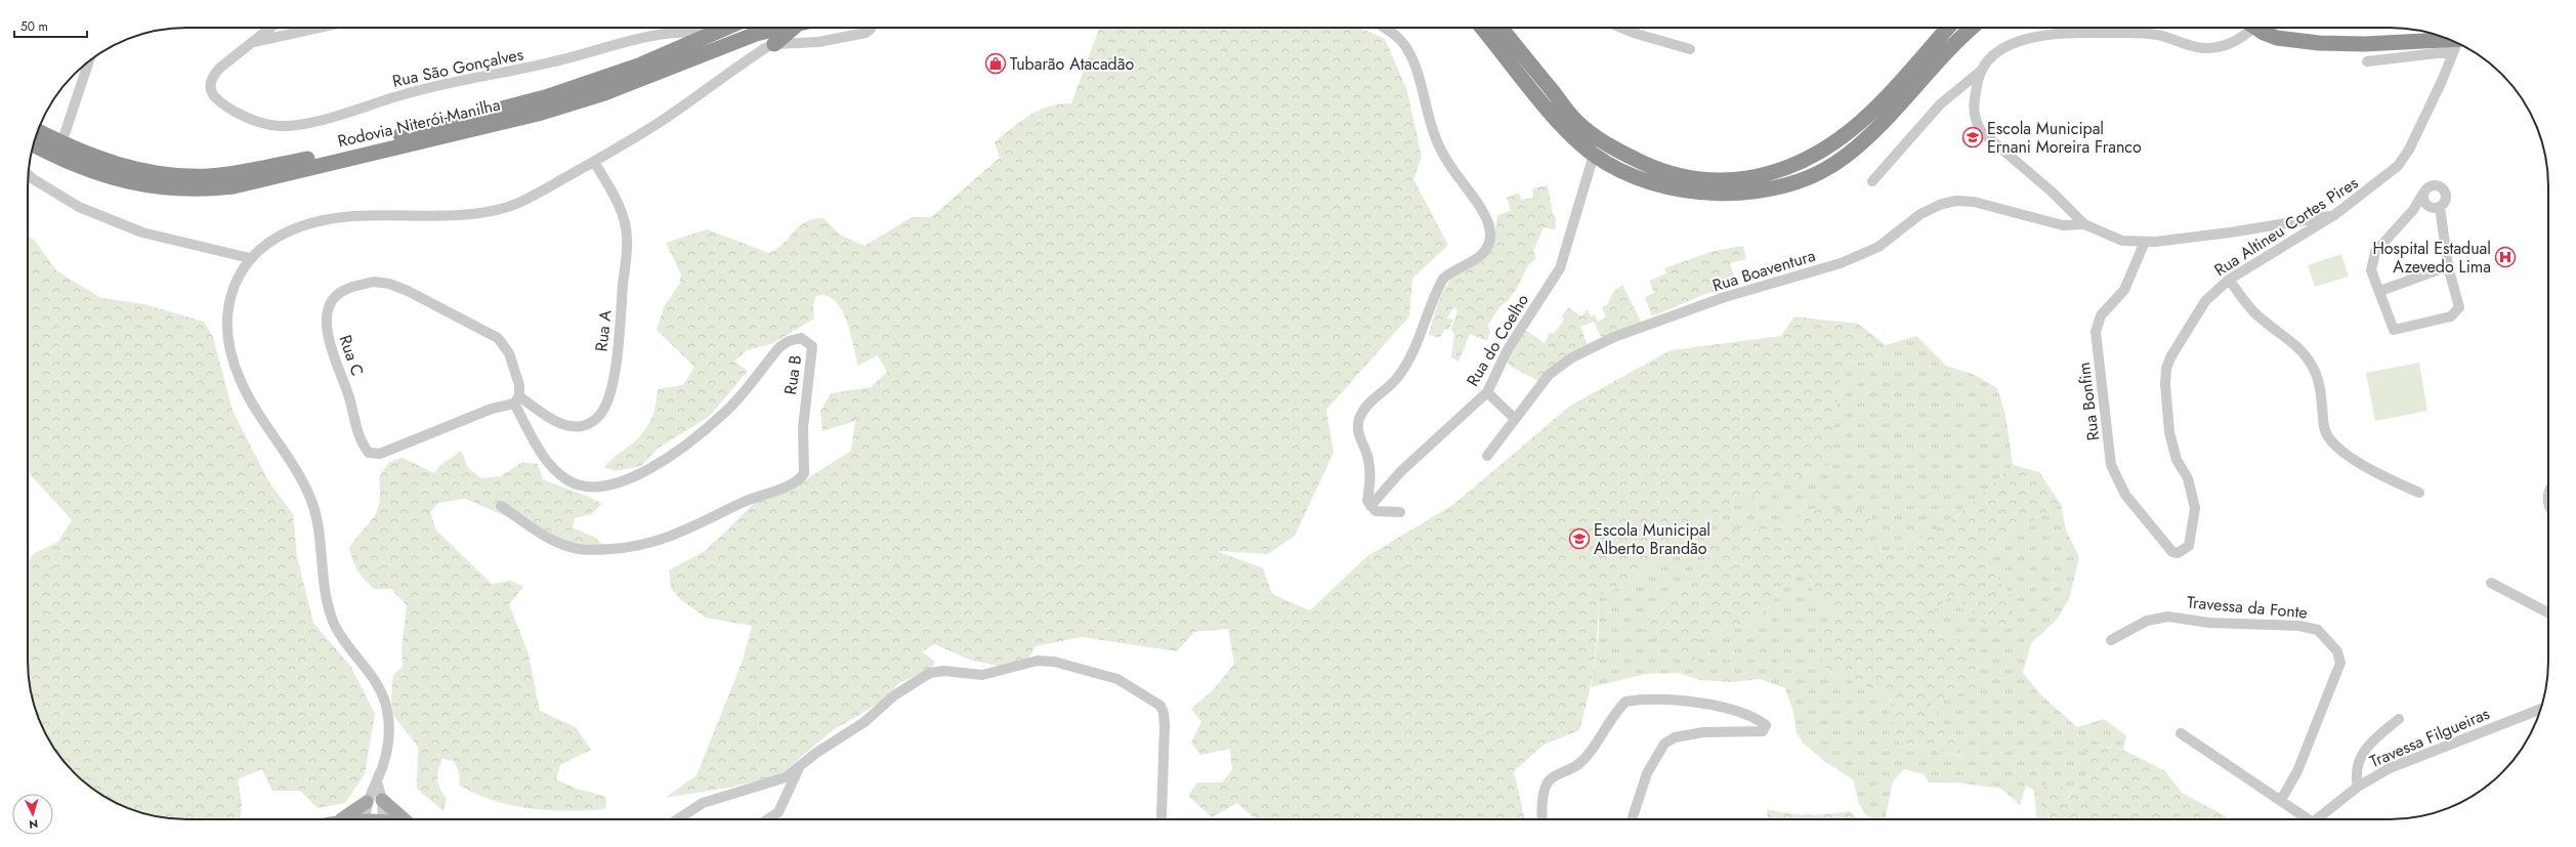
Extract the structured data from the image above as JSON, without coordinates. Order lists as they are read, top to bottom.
{
  "streets": {
    "highway": ["Rodovia Niterói-Manilha"],
    "street": [
      "Rua São Gonçalves",
      "Rua Altineu Cortes Pires",
      "Rua Boaventura",
      "Rua A",
      "Rua do Coelho",
      "Rua C",
      "Rua B",
      "Rua Bonfim",
      "Travessa da Fonte",
      "Travessa Filgueiras"
    ]
  },
  "crossings": [
    ["Rua São Gonçalves", "Rodovia Niterói-Manilha"],
    ["Rua Altineu Cortes Pires", "Rua Bonfim"],
    ["Rua A", "Rua C"],
    ["Rua A", "Rua B"],
    ["Rua C", "Rua B"]
  ],
  "places": {
    "shop": ["Tubarão Atacadão"],
    "school or university": ["Escola Municipal Ernani Moreira Franco", "Escola Municipal Alberto Brandão"],
    "hospital": ["Hospital Estadual Azevedo Lima"]
  },
  "scale_bar": "50 m",
  "north": "bottom"
}
